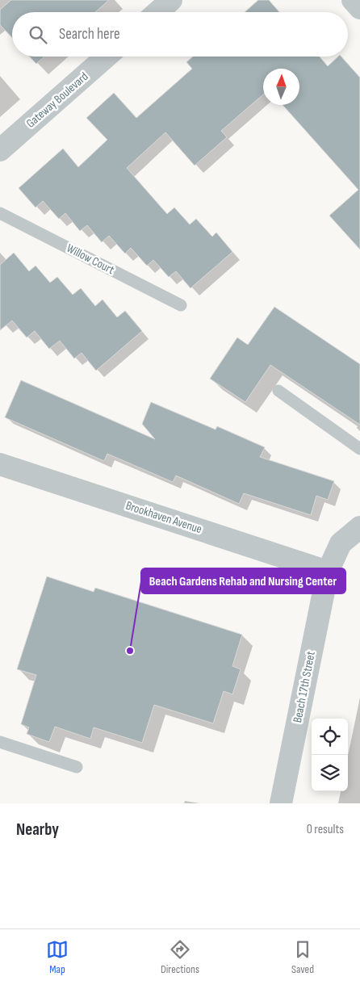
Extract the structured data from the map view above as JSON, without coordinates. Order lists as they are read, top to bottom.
{
  "streets": {
    "street": ["Gateway Boulevard", "Brookhaven Avenue", "Beach 17th Street"],
    "lane": ["Willow Court"]
  },
  "crossings": [
    ["Brookhaven Avenue", "Beach 17th Street"]
  ],
  "places": ["Beach Gardens Rehab and Nursing Center"],
  "north": "top",
  "page": {
    "search": "Search here",
    "heading": ["Nearby", "0 results"],
    "nav": ["Map", "Directions", "Saved"]
  }
}
